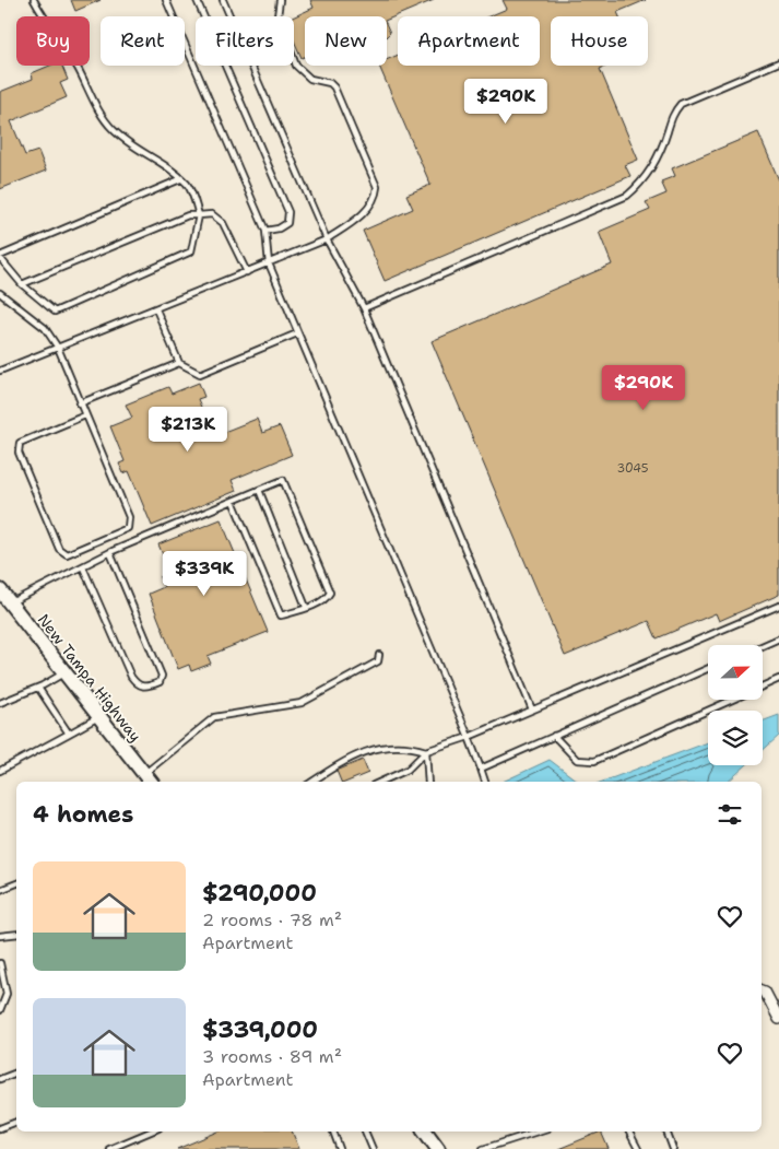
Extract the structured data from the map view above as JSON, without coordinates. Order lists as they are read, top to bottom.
{
  "streets": {
    "main road": ["New Tampa Highway"]
  },
  "house_numbers": ["3045"],
  "north": "right",
  "page": {
    "chip": [
      "Buy",
      "Rent",
      "Filters",
      "New",
      "Apartment",
      "House"
    ],
    "price": [
      "$290K",
      "$290K",
      "$213K",
      "$339K"
    ],
    "heading": "4 homes",
    "list": [
      {
        "name": "$290,000",
        "note": "2 rooms · 78 m² · Apartment"
      },
      {
        "name": "$339,000",
        "note": "3 rooms · 89 m² · Apartment"
      }
    ]
  }
}
